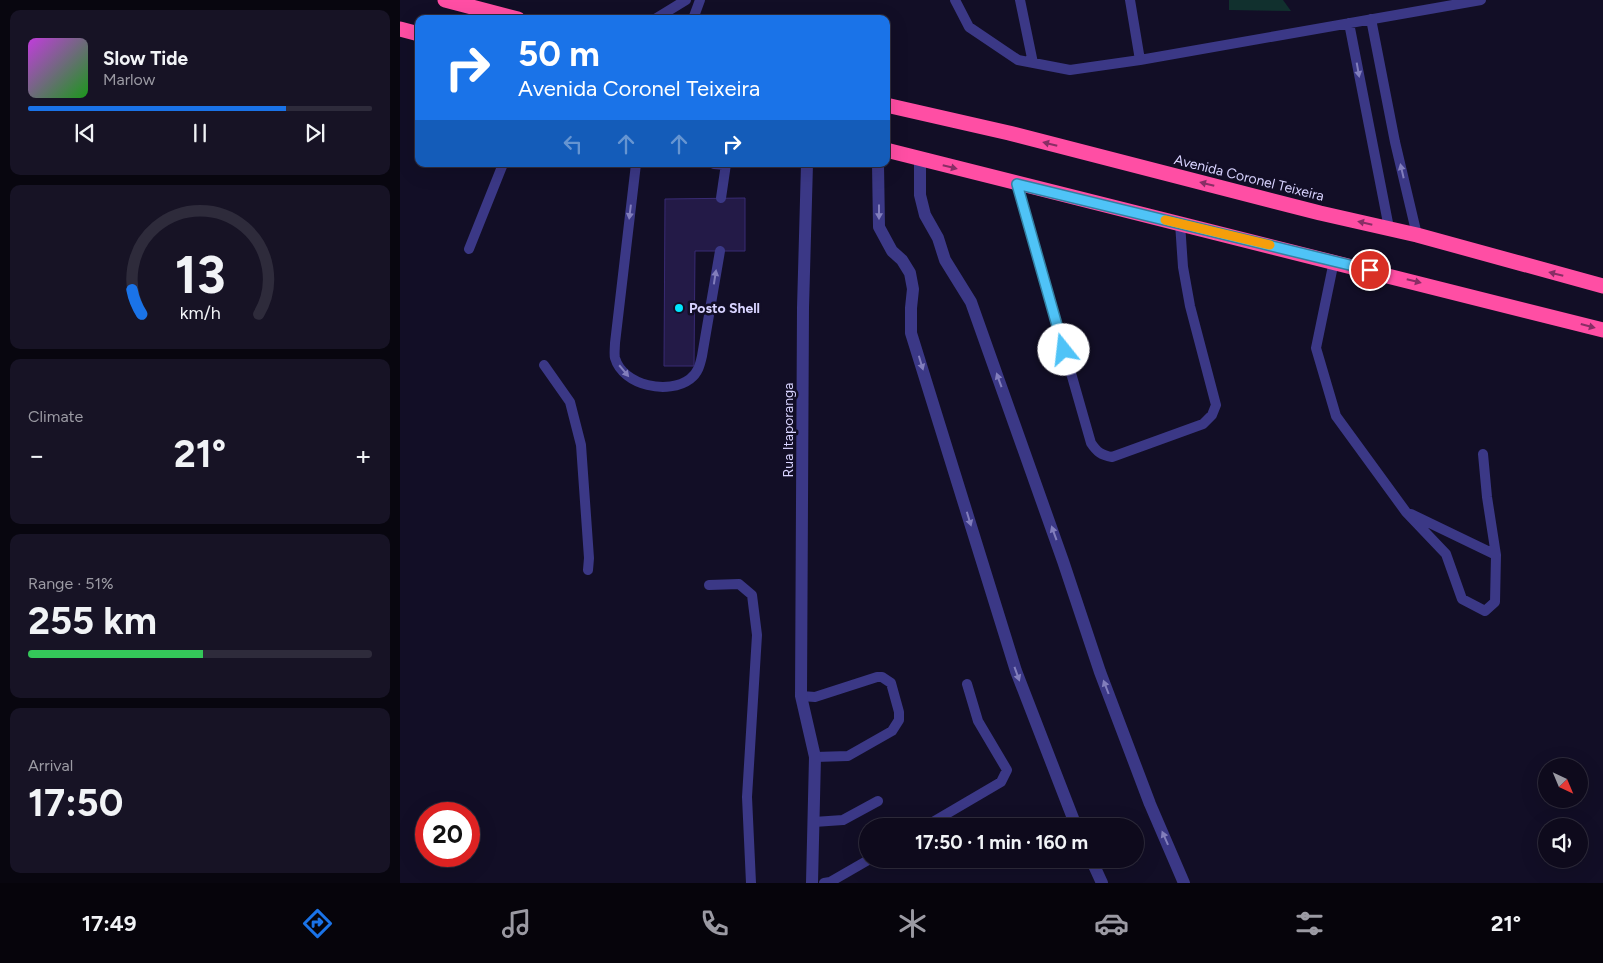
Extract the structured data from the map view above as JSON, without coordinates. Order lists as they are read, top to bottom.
{
  "streets": {
    "highway": ["Avenida Coronel Teixeira"],
    "street": ["Rua Itaporanga"]
  },
  "places": ["Posto Shell"],
  "north": "bottom right",
  "page": {
    "turn": ["50 m", "Avenida Coronel Teixeira"],
    "song": ["Slow Tide", "Marlow"],
    "tile": [
      "Climate",
      ["Range · 51%", "255 km"],
      ["Arrival", "17:50"]
    ],
    "heat": ["−", "21°", "+"],
    "limit": "20",
    "trip": "17:50 · 1 min · 160 m",
    "tabs": ["17:49", "21°"],
    "gauge": ["13", "km/h"]
  }
}
